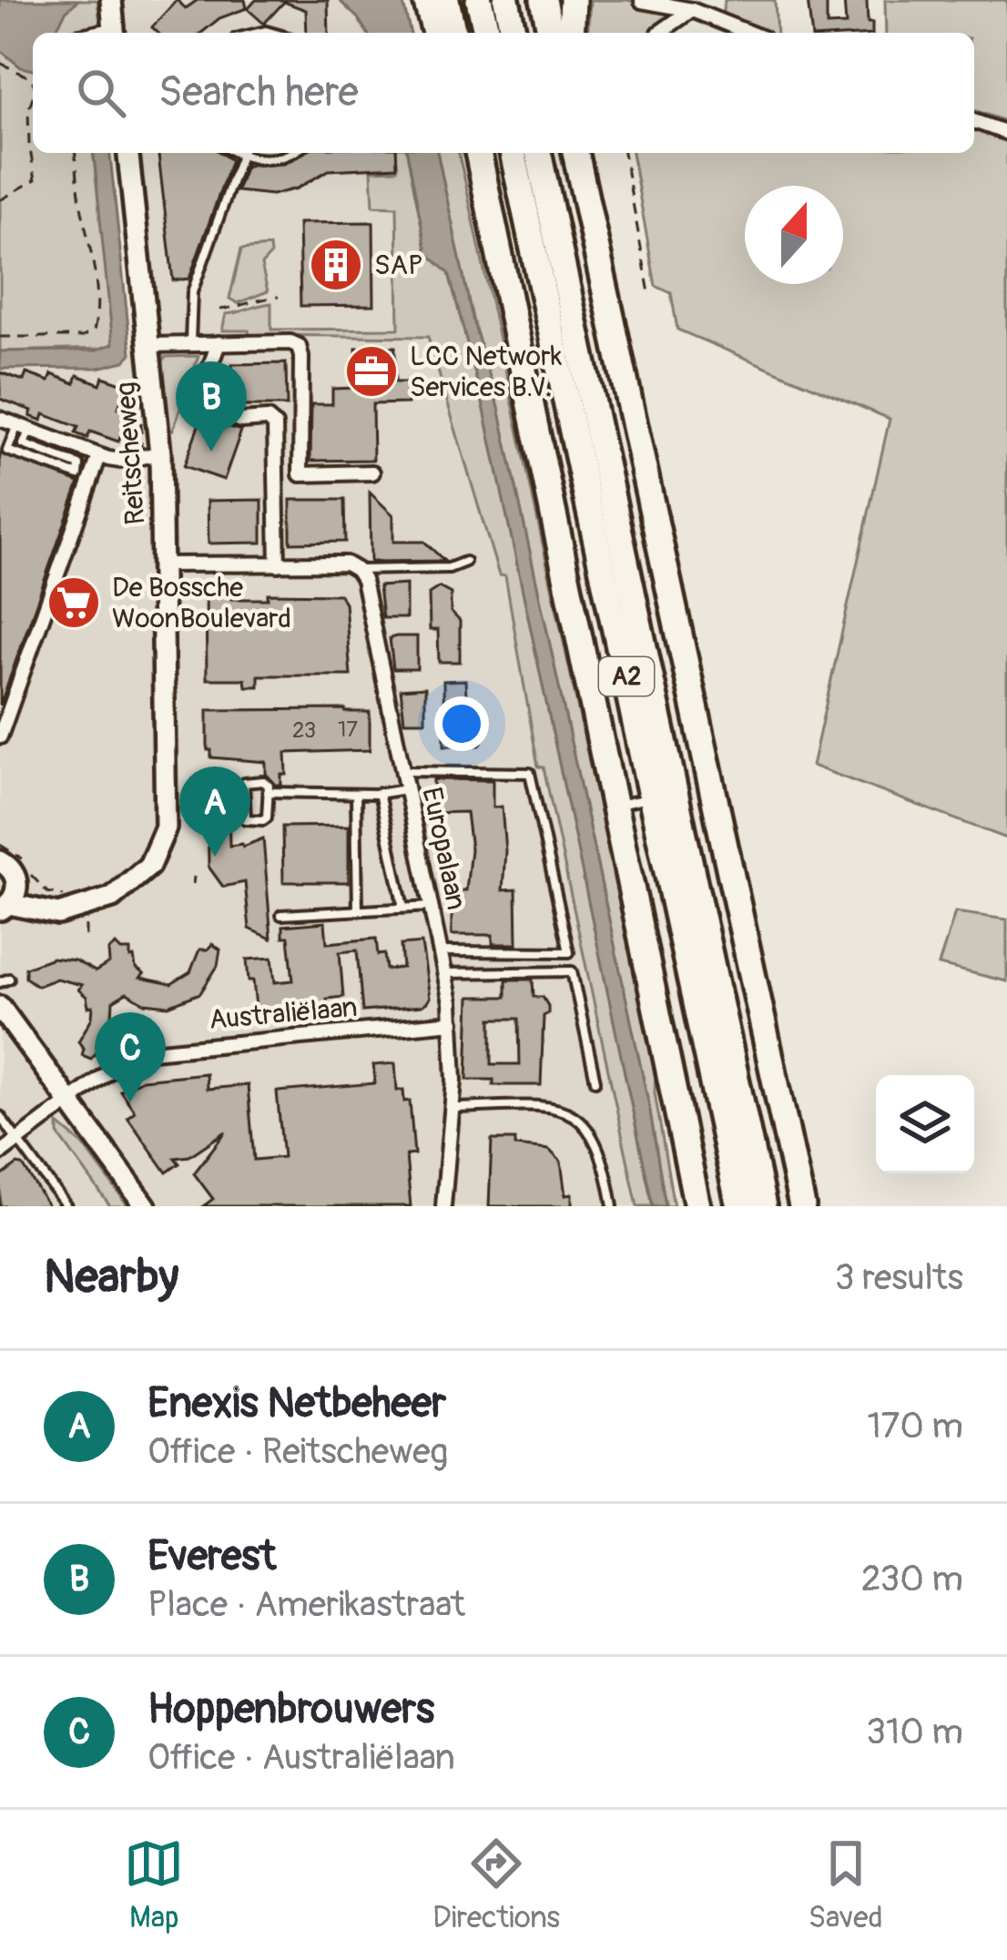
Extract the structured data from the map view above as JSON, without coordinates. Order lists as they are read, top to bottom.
{
  "streets": {
    "highway": ["A2"],
    "street": ["Reitscheweg", "Europalaan", "Australiëlaan"]
  },
  "crossings": [
    ["Europalaan", "Australiëlaan"]
  ],
  "places": {
    "building": ["SAP"],
    "office": ["LCC Network Services B.V."],
    "supermarket": ["De Bossche WoonBoulevard"]
  },
  "house_numbers": ["17", "23"],
  "north": "top",
  "page": {
    "search": "Search here",
    "pins": ["B", "A", "C"],
    "heading": ["Nearby", "3 results"],
    "list": [
      {
        "mark": "A",
        "name": "Enexis Netbeheer",
        "note": "Office · Reitscheweg",
        "value": "170 m"
      },
      {
        "mark": "B",
        "name": "Everest",
        "note": "Place · Amerikastraat",
        "value": "230 m"
      },
      {
        "mark": "C",
        "name": "Hoppenbrouwers",
        "note": "Office · Australiëlaan",
        "value": "310 m"
      }
    ],
    "nav": ["Map", "Directions", "Saved"]
  }
}
